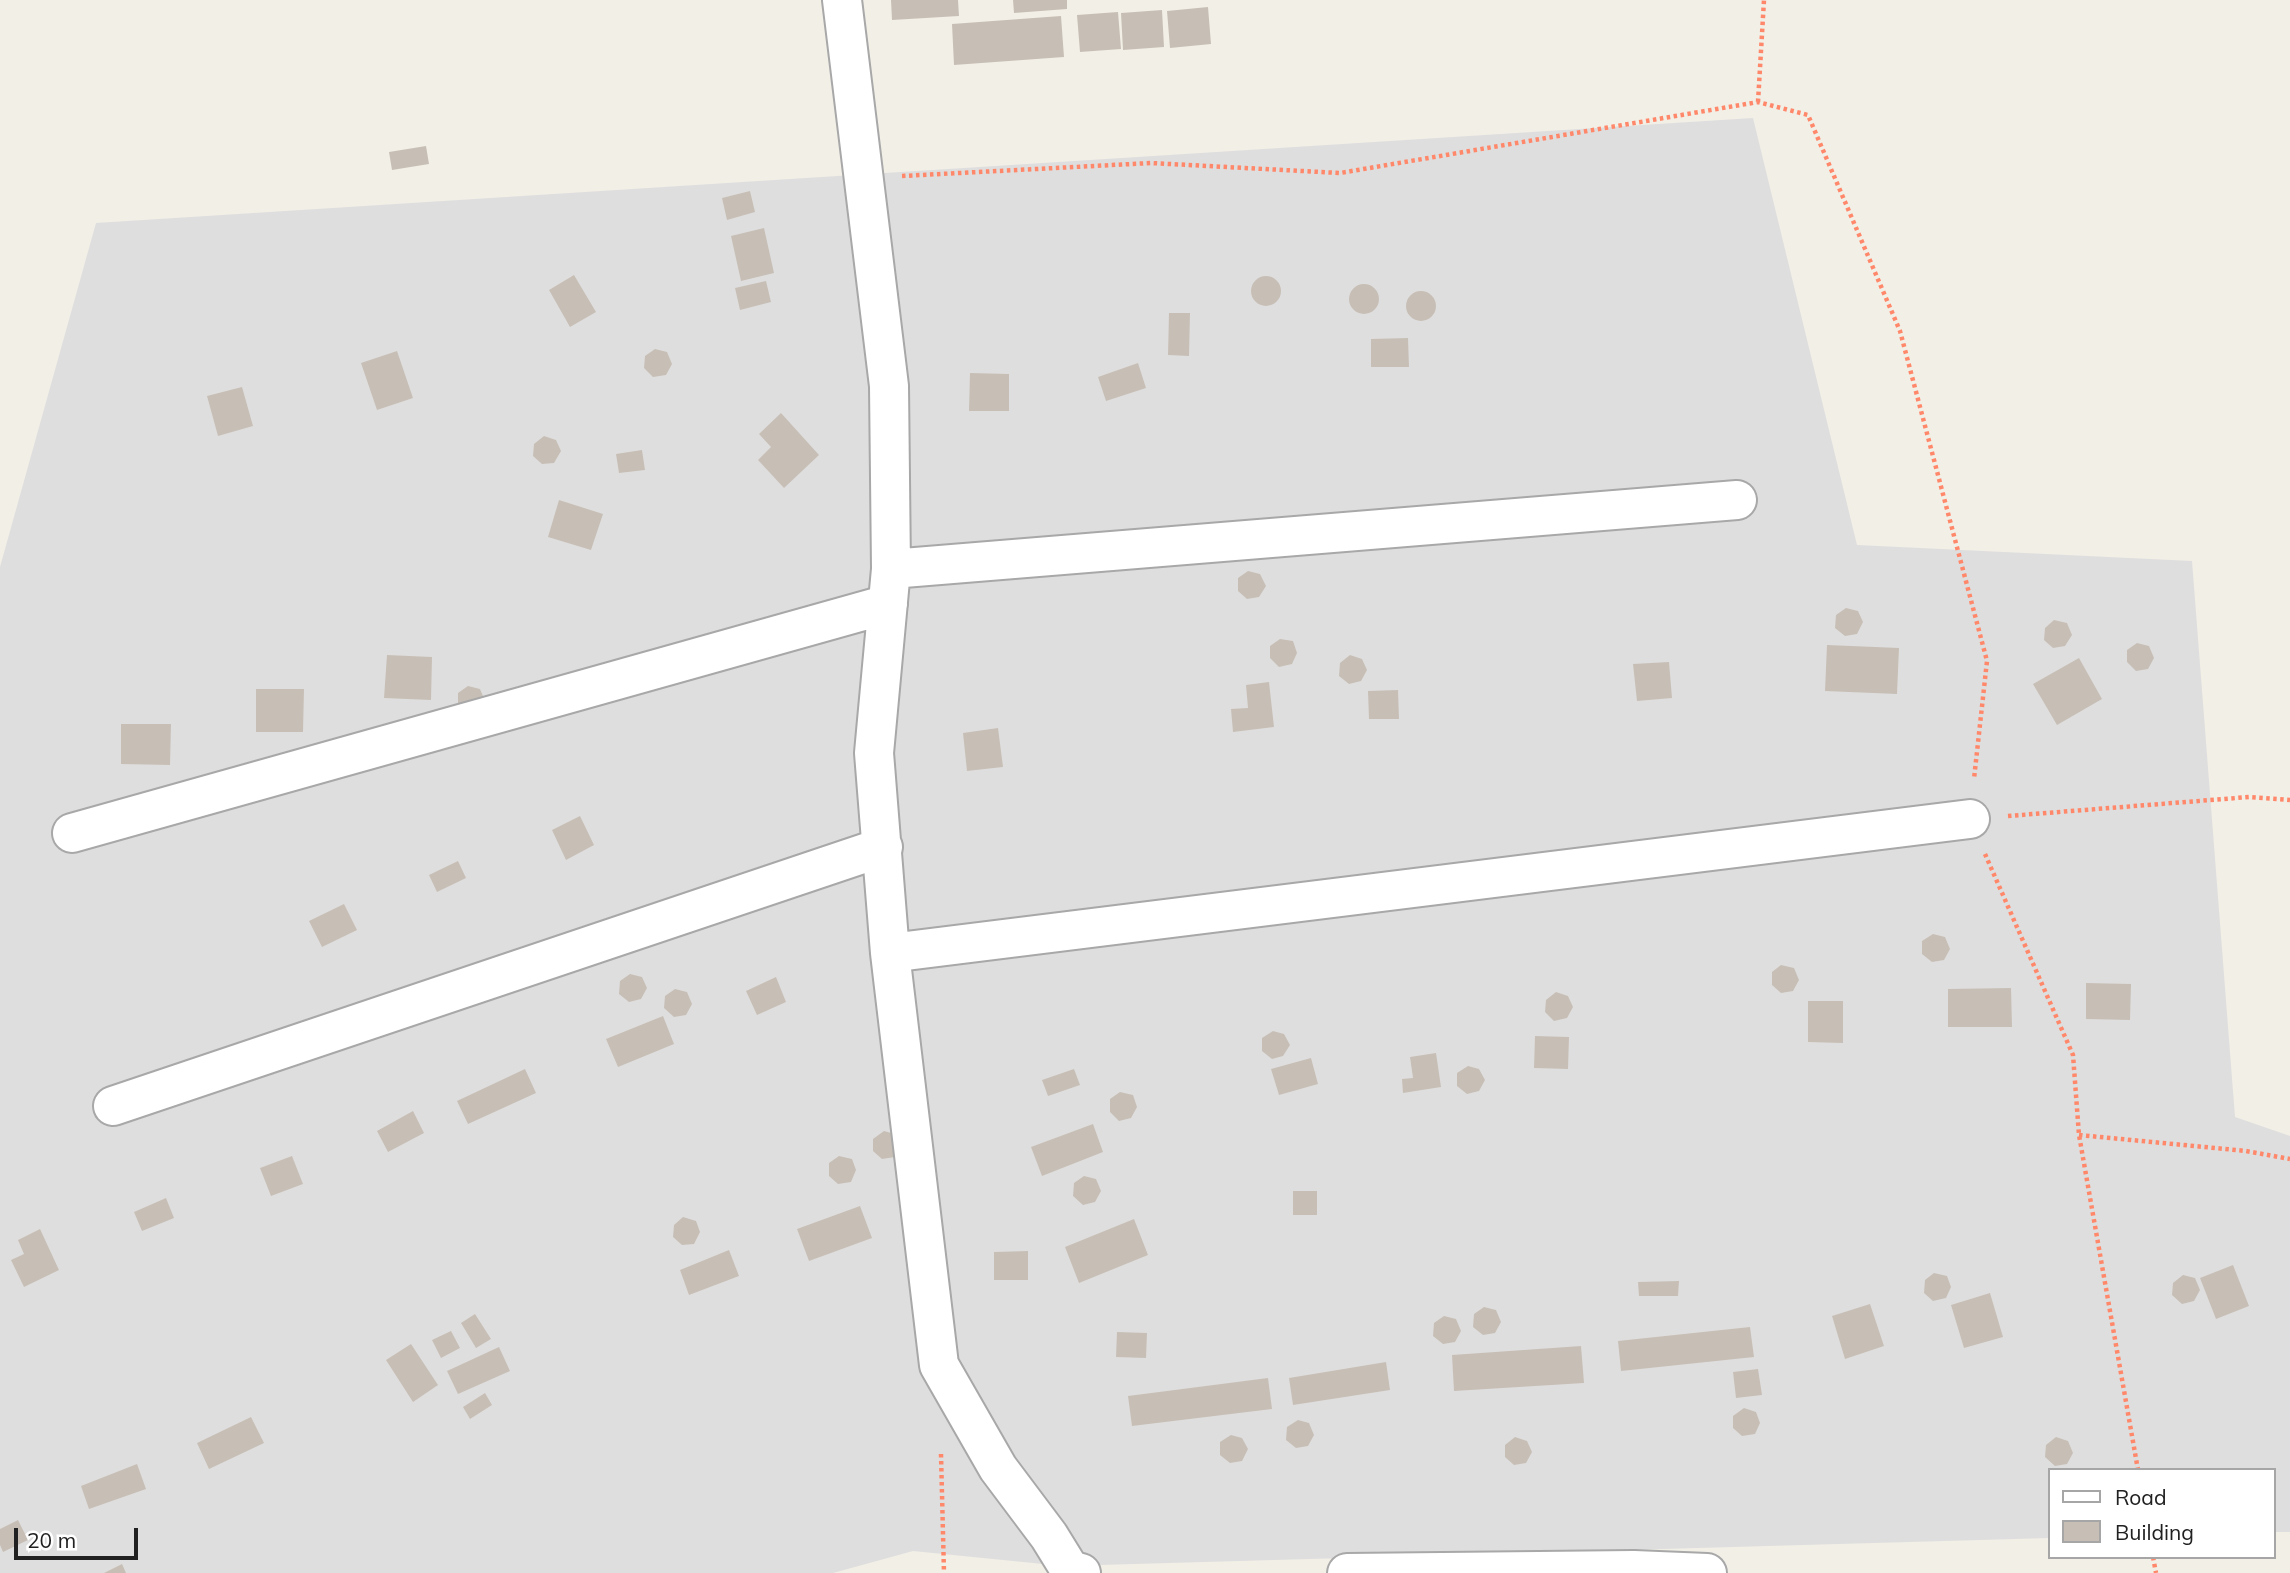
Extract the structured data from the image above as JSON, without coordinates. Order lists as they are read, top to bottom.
{
  "legend": ["Road", "Building"],
  "scale_bar": "20 m"
}
